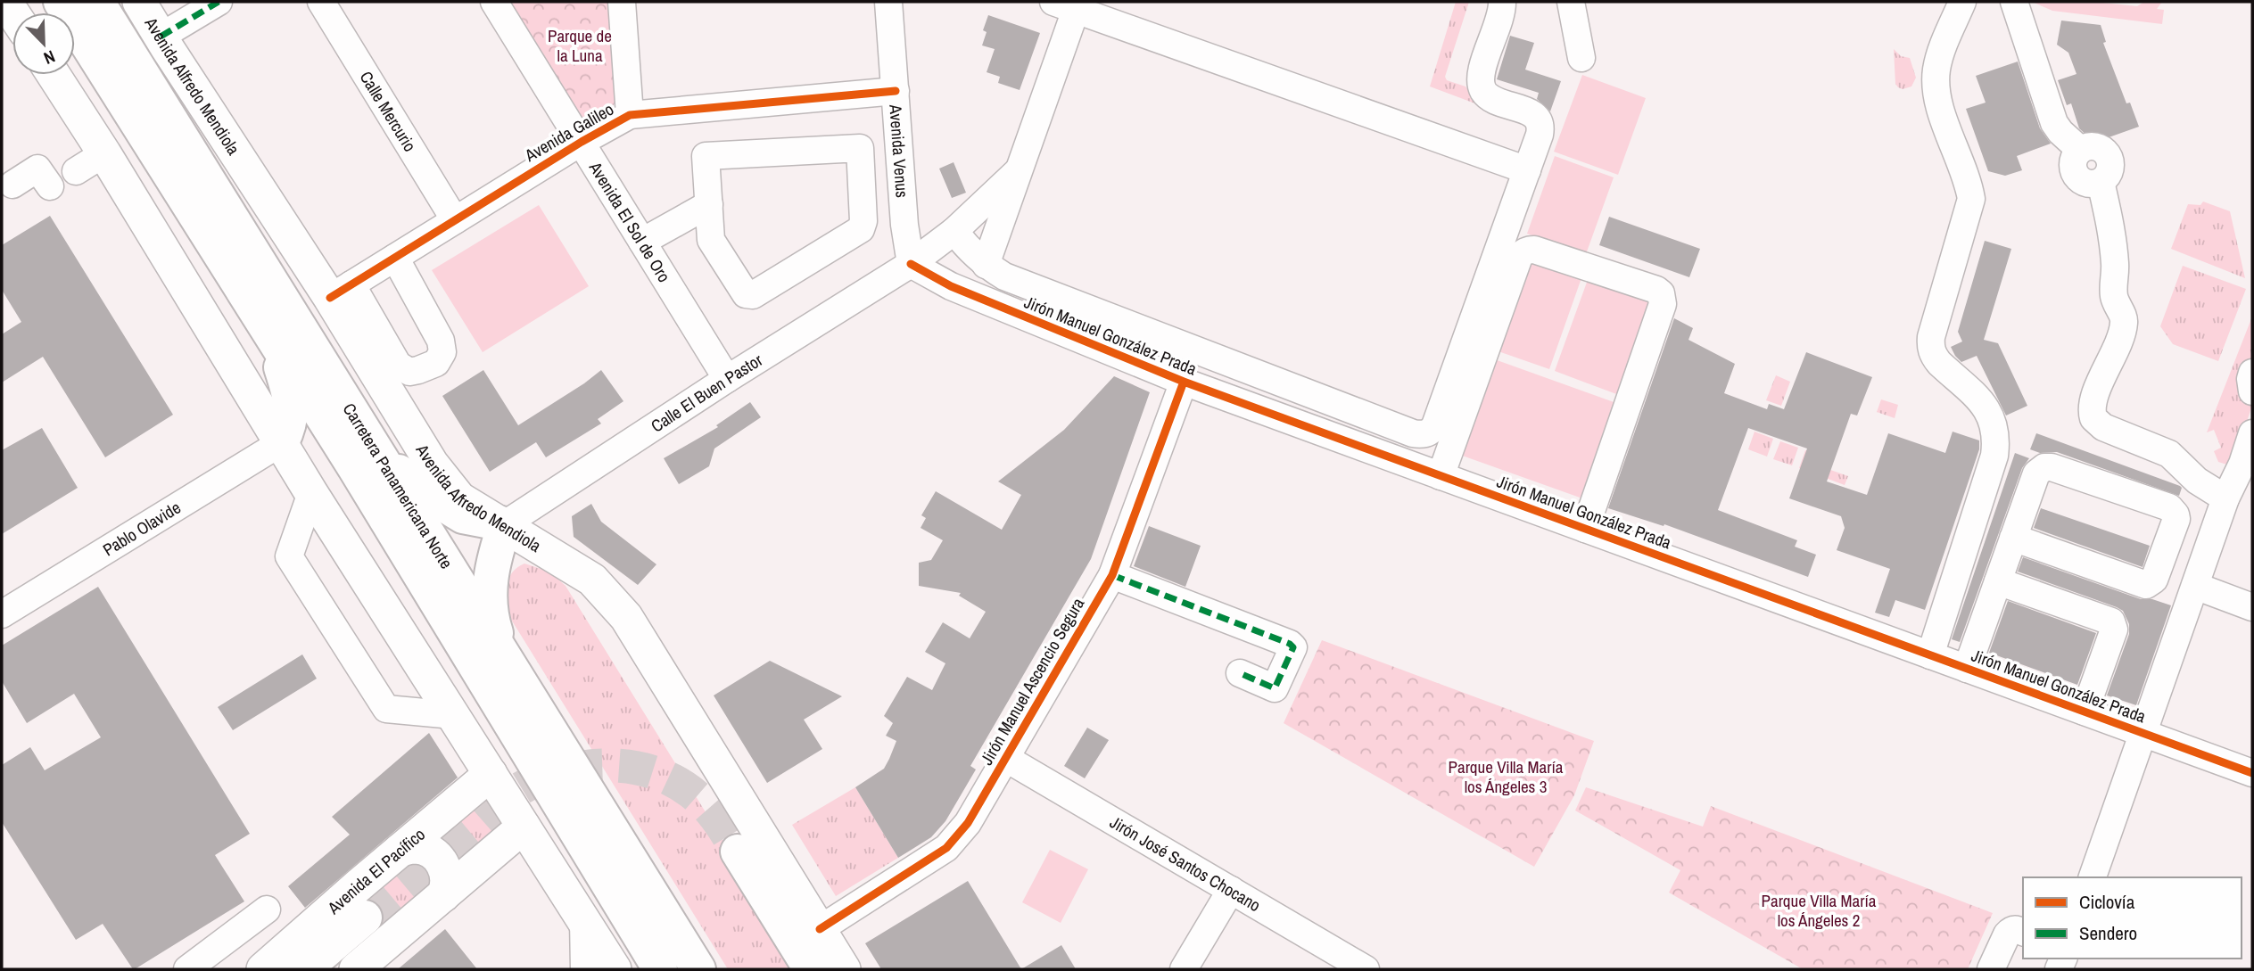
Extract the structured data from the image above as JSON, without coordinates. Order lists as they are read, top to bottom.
{
  "streets": {
    "highway": ["Carretera Panamericana Norte"],
    "main road": ["Avenida Alfredo Mendiola", "Avenida El Pacífico"],
    "street": [
      "Calle Mercurio",
      "Avenida Galileo",
      "Avenida Venus",
      "Avenida El Sol de Oro",
      "Jirón Manuel González Prada",
      "Calle El Buen Pastor",
      "Pablo Olavide",
      "Jirón Manuel Ascencio Segura",
      "Jirón José Santos Chocano"
    ]
  },
  "crossings": [
    ["Avenida Alfredo Mendiola", "Avenida Galileo"],
    ["Avenida Alfredo Mendiola", "Calle El Buen Pastor"],
    ["Avenida Alfredo Mendiola", "Jirón Manuel Ascencio Segura"],
    ["Calle Mercurio", "Avenida Galileo"],
    ["Avenida Galileo", "Avenida Venus"],
    ["Avenida Galileo", "Avenida El Sol de Oro"],
    ["Avenida Venus", "Jirón Manuel González Prada"],
    ["Avenida Venus", "Calle El Buen Pastor"],
    ["Avenida El Sol de Oro", "Calle El Buen Pastor"],
    ["Jirón Manuel González Prada", "Calle El Buen Pastor"],
    ["Jirón Manuel González Prada", "Jirón Manuel Ascencio Segura"],
    ["Jirón Manuel Ascencio Segura", "Jirón José Santos Chocano"]
  ],
  "parks": ["Parque de la Luna", "Parque Villa María los Ángeles 3", "Parque Villa María los Ángeles 2"],
  "legend": ["Ciclovía", "Sendero"],
  "north": "bottom right"
}
